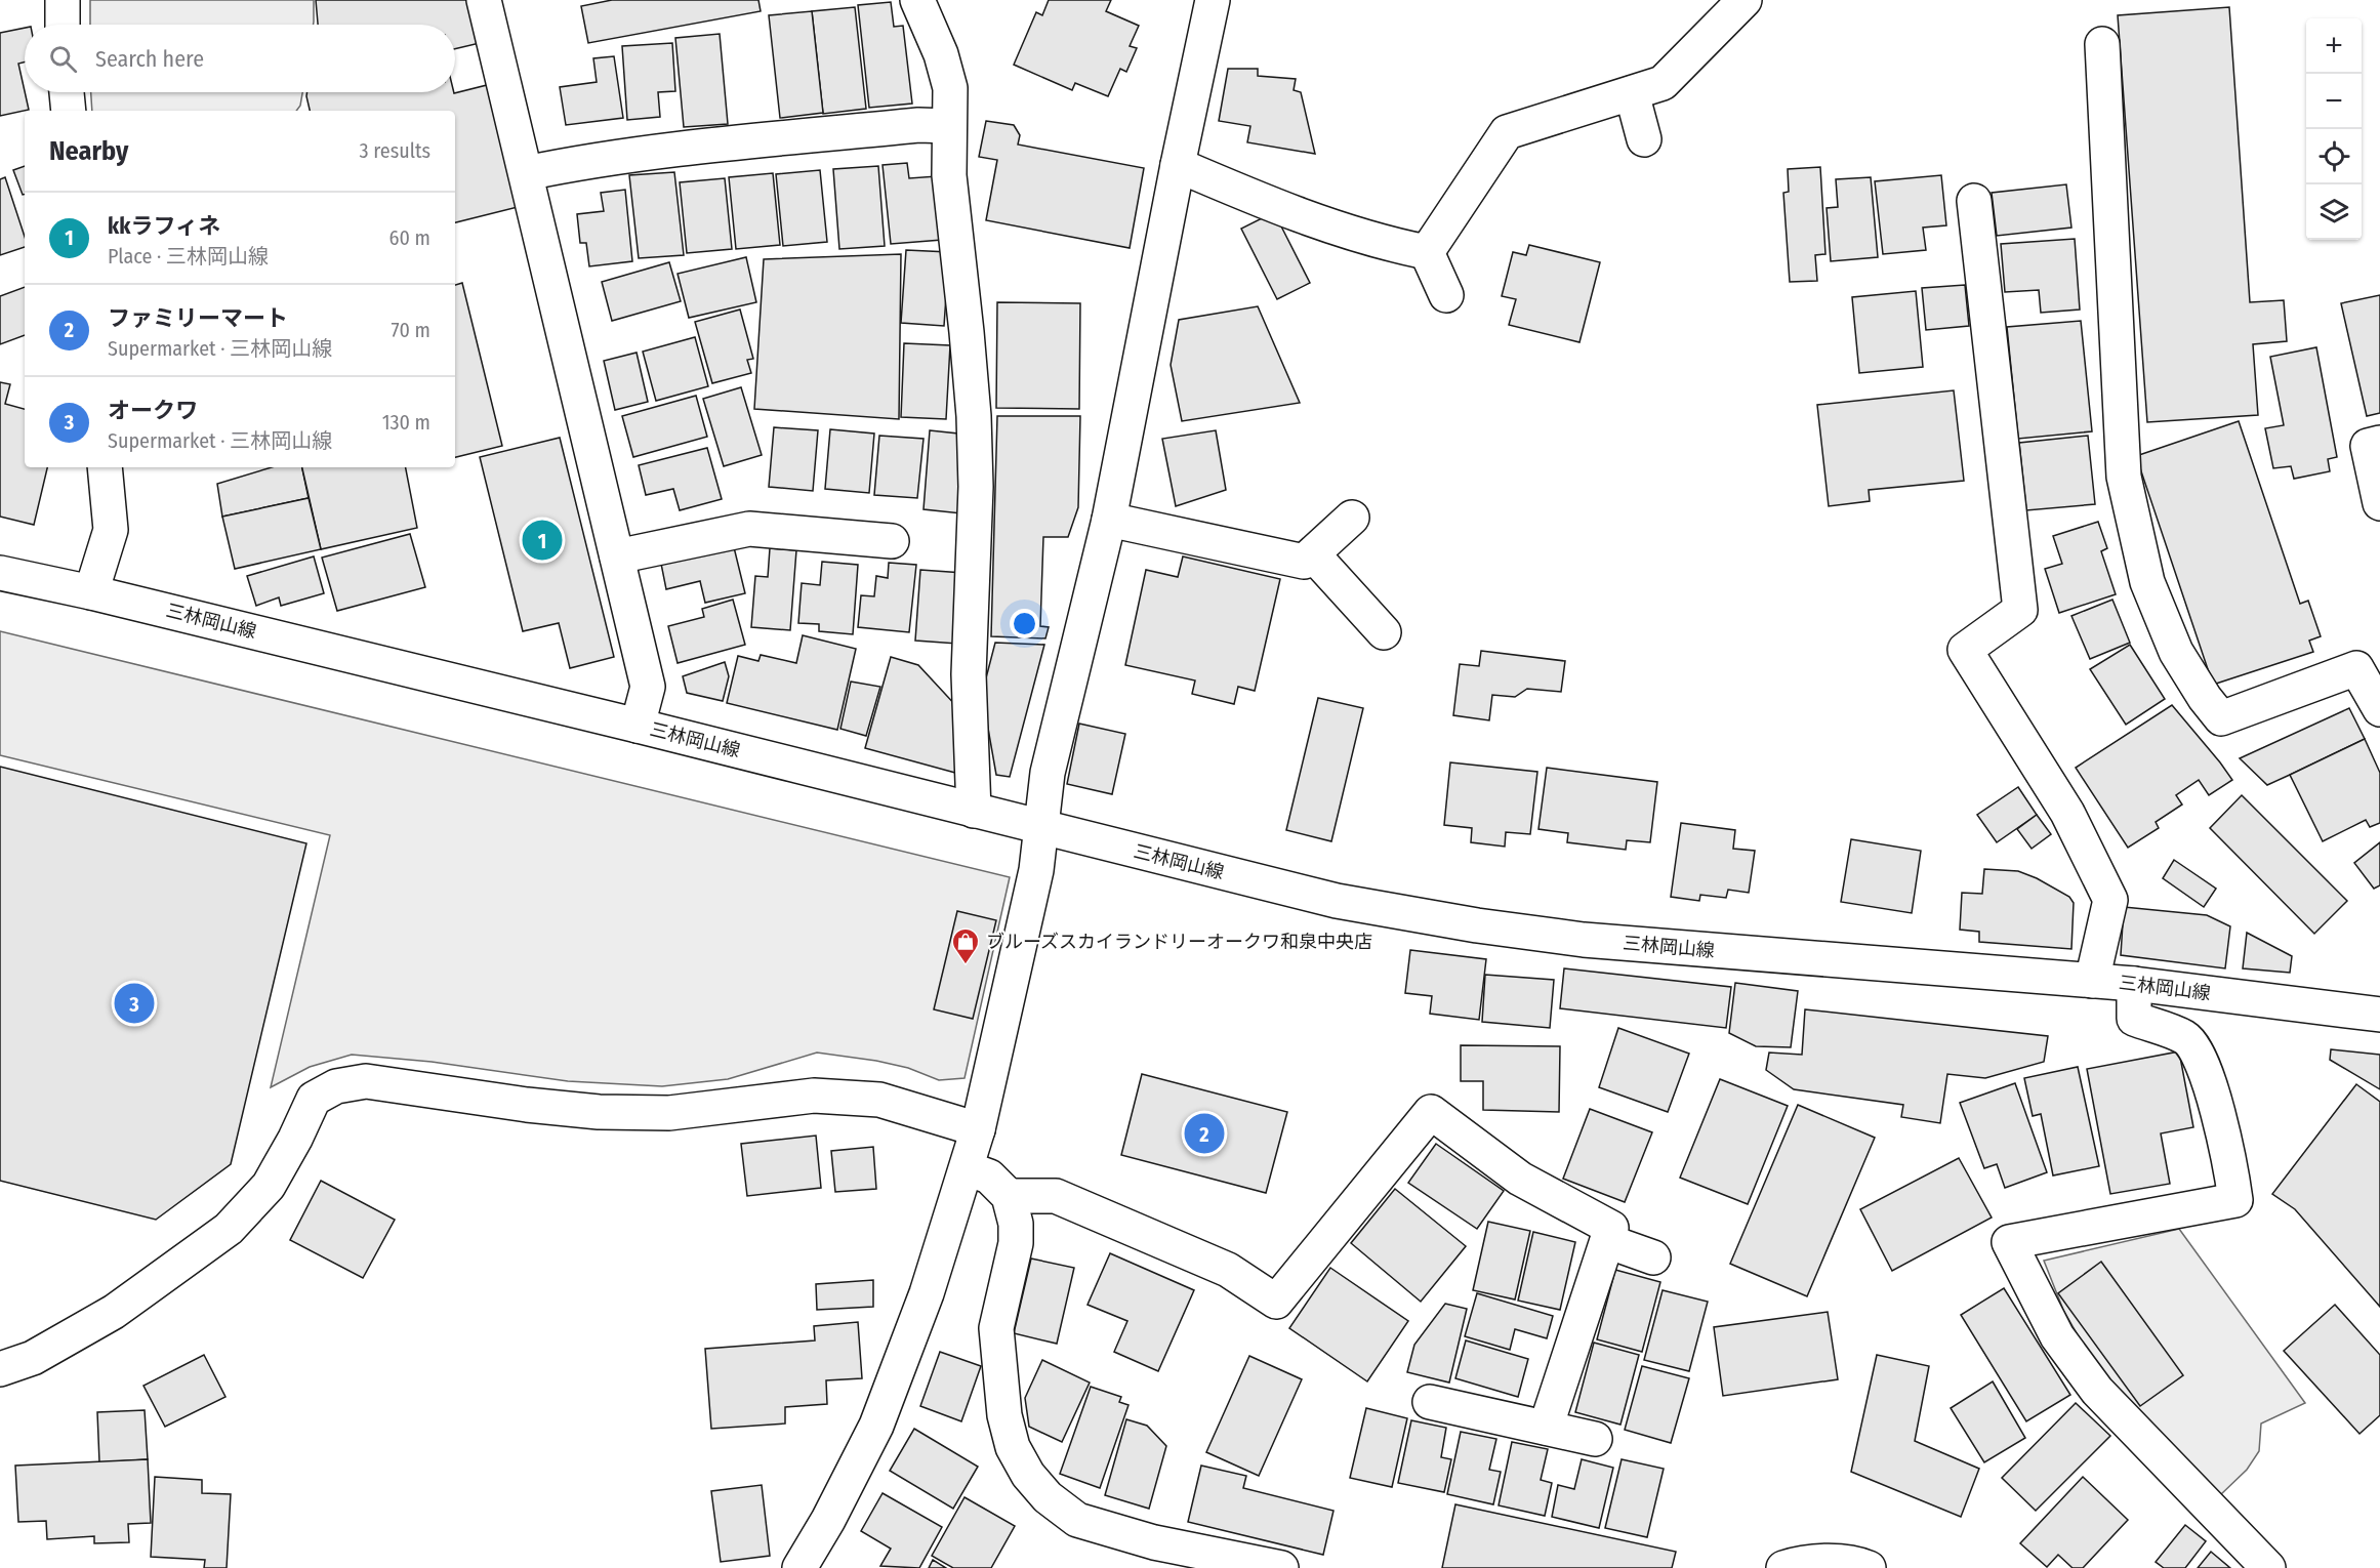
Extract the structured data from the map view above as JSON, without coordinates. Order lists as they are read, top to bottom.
{
  "streets": {
    "street": ["三林岡山線"]
  },
  "places": {
    "shop": ["ブルーズスカイランドリーオークワ和泉中央店"]
  },
  "page": {
    "map_buttons": ["+", "−"],
    "search": "Search here",
    "heading": ["Nearby", "3 results"],
    "list": [
      {
        "mark": "1",
        "name": "kkラフィネ",
        "note": "Place · 三林岡山線",
        "value": "60 m"
      },
      {
        "mark": "2",
        "name": "ファミリーマート",
        "note": "Supermarket · 三林岡山線",
        "value": "70 m"
      },
      {
        "mark": "3",
        "name": "オークワ",
        "note": "Supermarket · 三林岡山線",
        "value": "130 m"
      }
    ],
    "pins": ["1", "3", "2"]
  }
}
